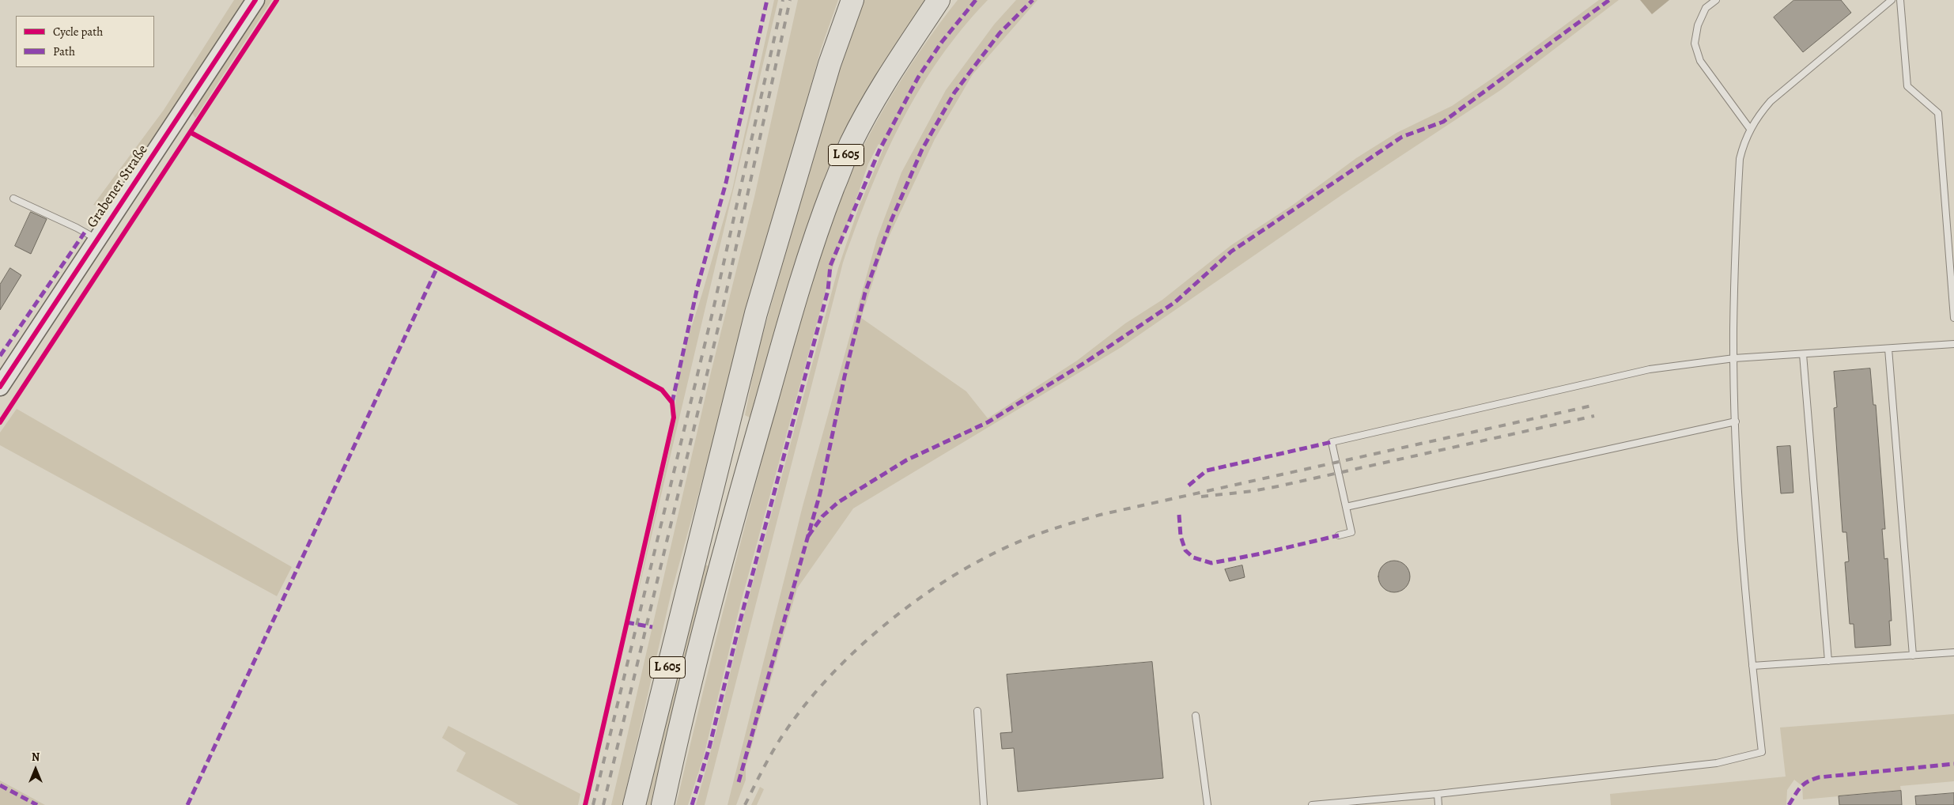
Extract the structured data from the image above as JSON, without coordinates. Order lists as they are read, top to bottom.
{
  "streets": {
    "highway": ["L 605"],
    "street": ["Grabener Straße"]
  },
  "legend": ["Cycle path", "Path"],
  "north": "top"
}
